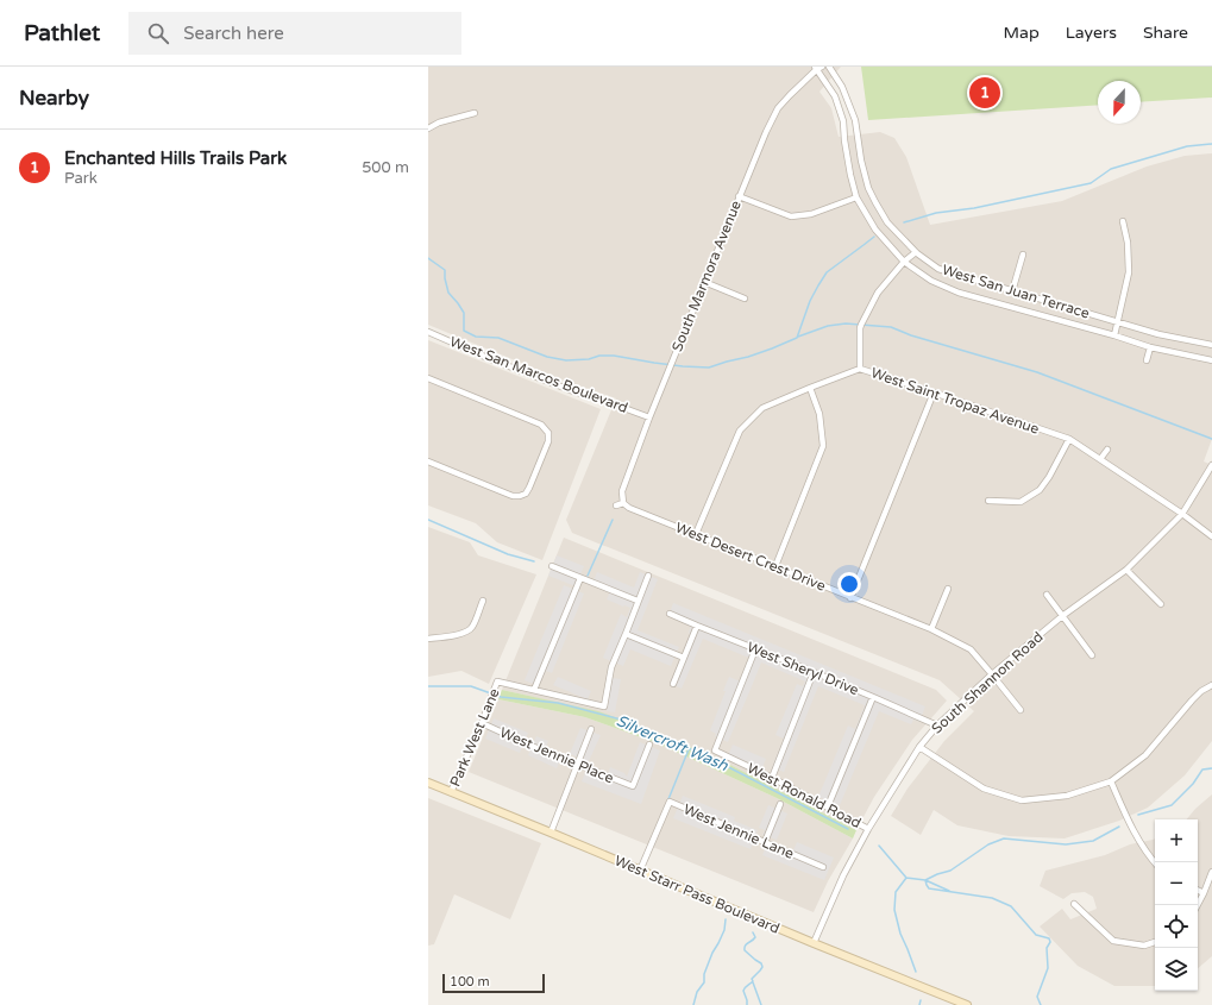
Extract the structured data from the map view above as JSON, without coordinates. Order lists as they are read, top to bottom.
{
  "streets": {
    "street": [
      "South Marmora Avenue",
      "West San Juan Terrace",
      "West San Marcos Boulevard",
      "West Saint Tropaz Avenue",
      "West Desert Crest Drive",
      "West Sheryl Drive",
      "South Shannon Road",
      "Park West Lane",
      "West Jennie Place",
      "West Ronald Road",
      "West Jennie Lane",
      "West Starr Pass Boulevard"
    ]
  },
  "crossings": [
    ["South Marmora Avenue", "West San Juan Terrace"],
    ["South Marmora Avenue", "West San Marcos Boulevard"],
    ["South Marmora Avenue", "West Desert Crest Drive"],
    ["West Saint Tropaz Avenue", "West Desert Crest Drive"],
    ["West Saint Tropaz Avenue", "South Shannon Road"],
    ["West Desert Crest Drive", "South Shannon Road"],
    ["West Sheryl Drive", "South Shannon Road"],
    ["West Sheryl Drive", "West Ronald Road"],
    ["South Shannon Road", "West Ronald Road"],
    ["South Shannon Road", "West Starr Pass Boulevard"],
    ["Park West Lane", "West Jennie Place"],
    ["Park West Lane", "West Starr Pass Boulevard"],
    ["West Jennie Lane", "West Starr Pass Boulevard"]
  ],
  "water": ["Silvercroft Wash"],
  "scale_bar": "100 m",
  "north": "bottom",
  "page": {
    "header": "Pathlet",
    "search": "Search here",
    "nav": ["Map", "Layers", "Share"],
    "heading": "Nearby",
    "pins": "1",
    "list": [
      {
        "mark": "1",
        "name": "Enchanted Hills Trails Park",
        "note": "Park",
        "value": "500 m"
      }
    ],
    "map_buttons": ["+", "−"],
    "scale": "100 m"
  }
}
